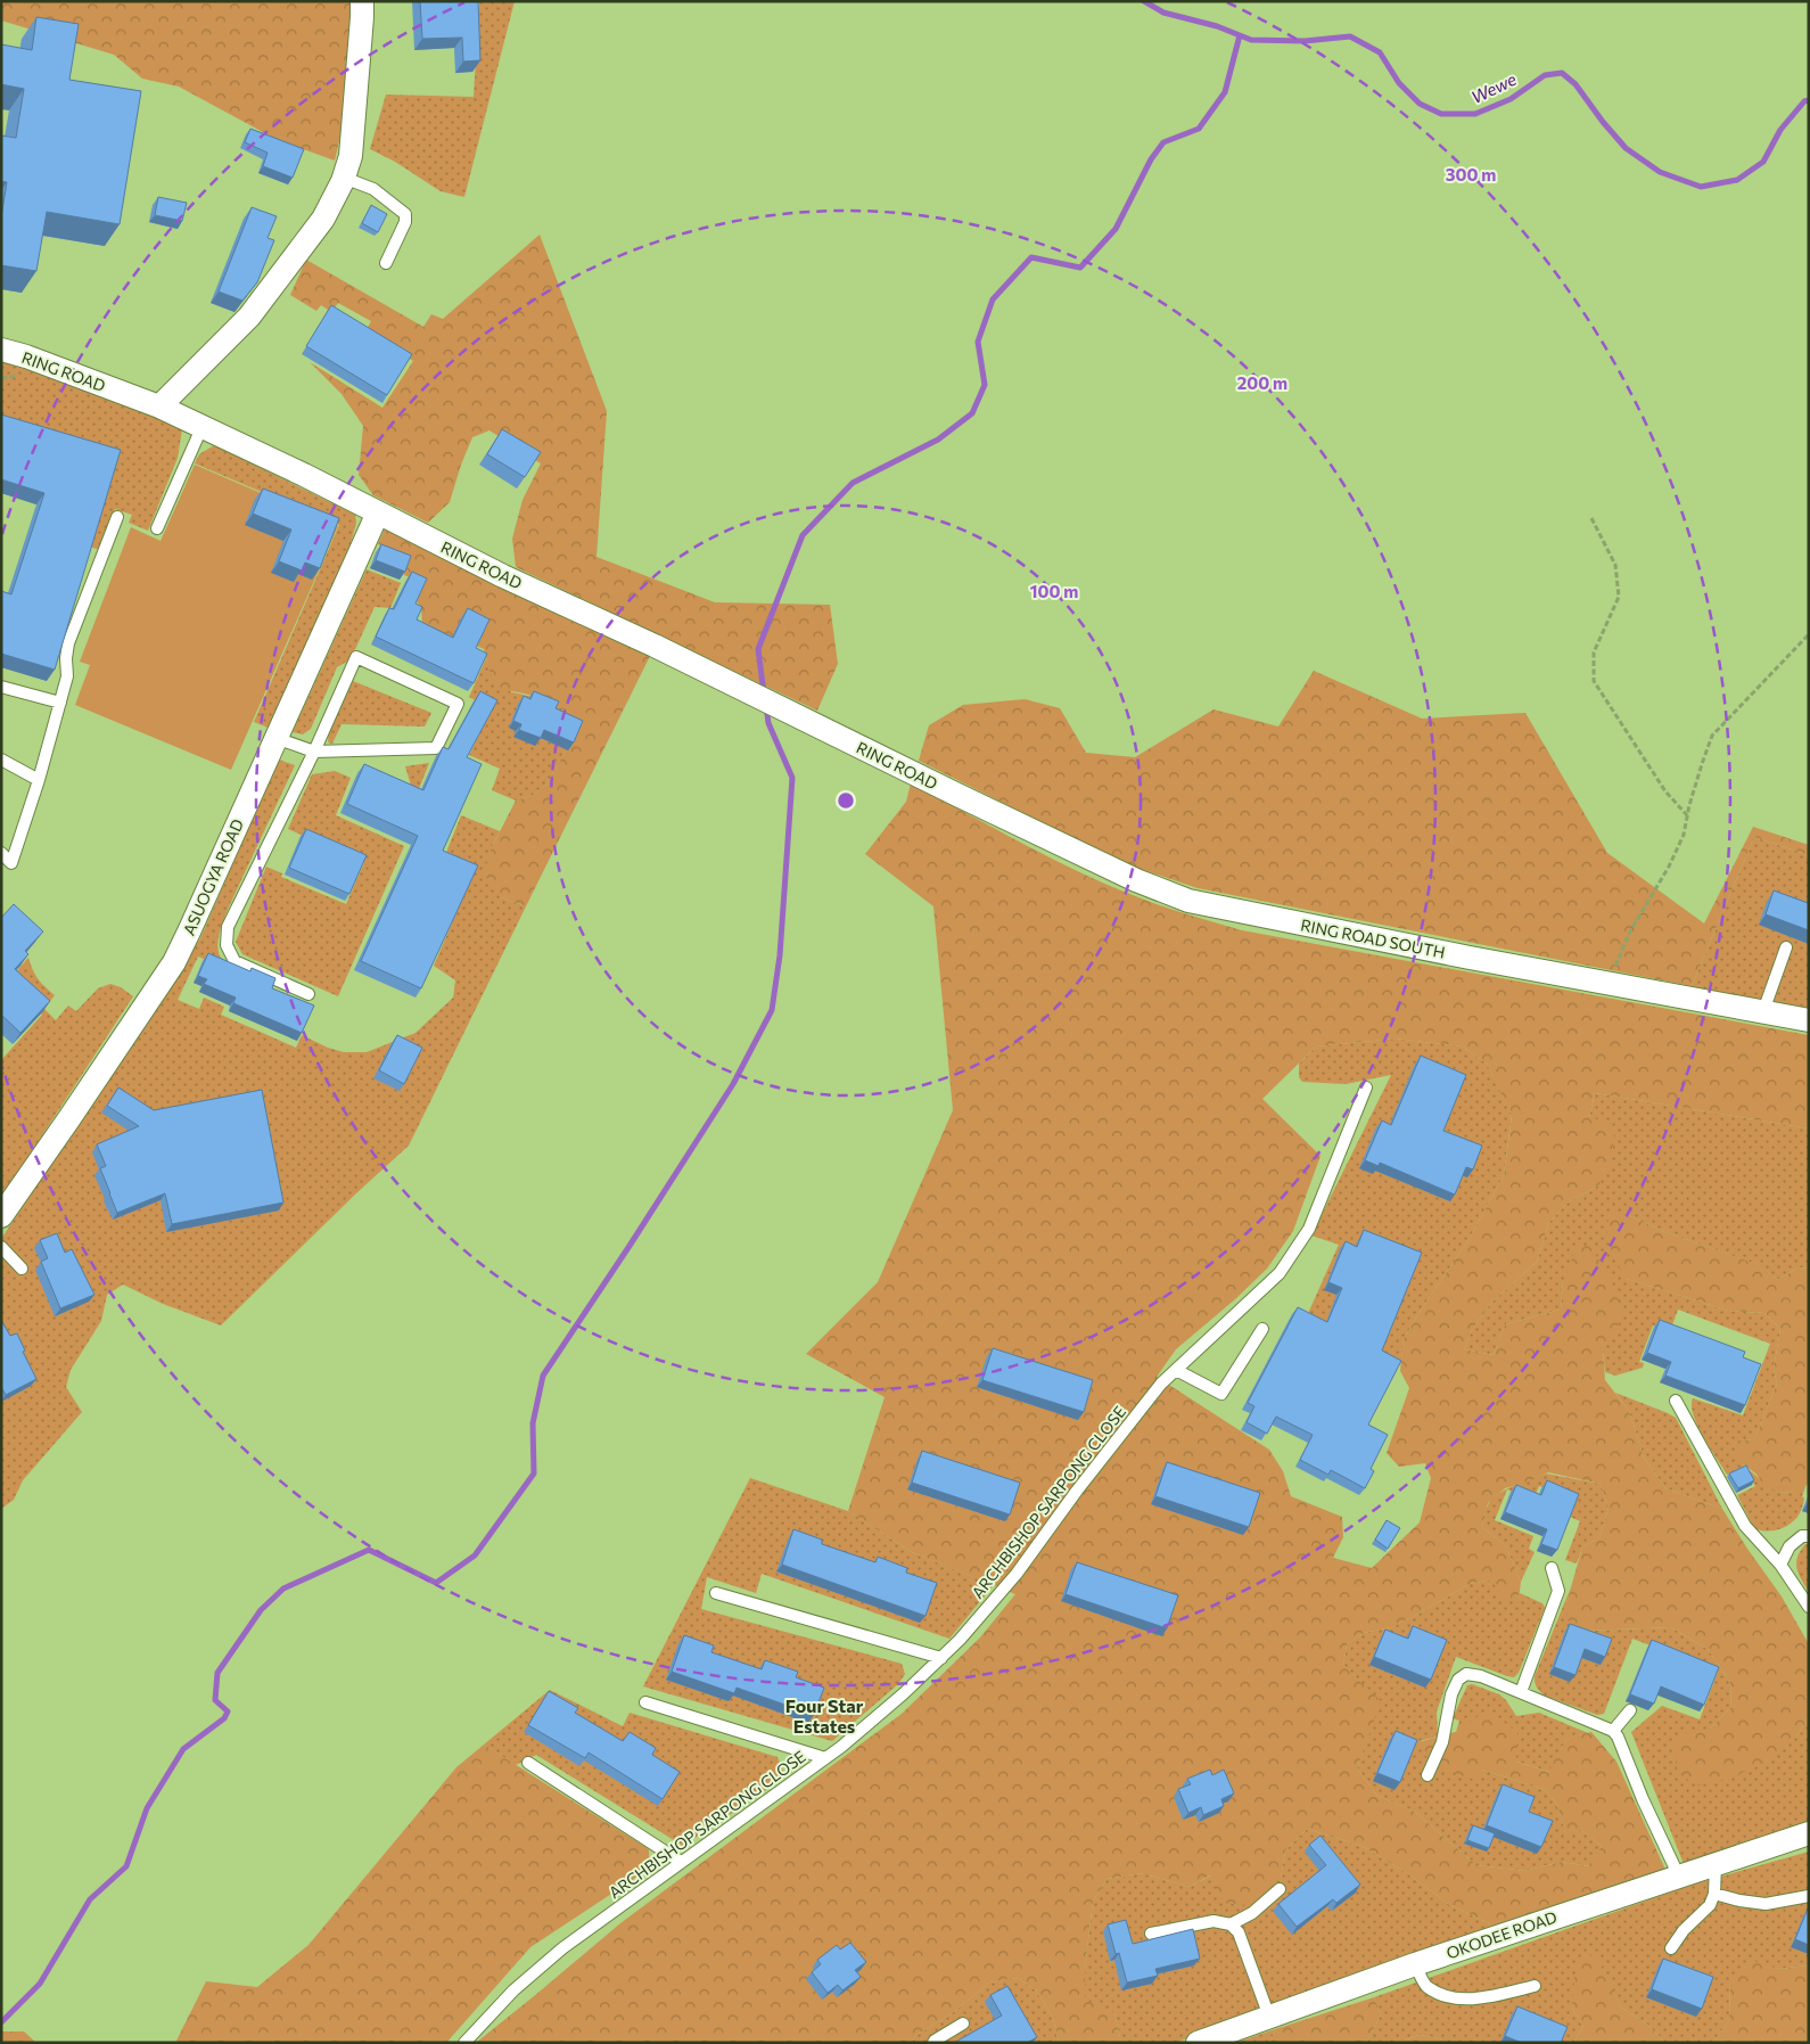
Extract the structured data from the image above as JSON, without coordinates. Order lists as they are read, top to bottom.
{
  "streets": {
    "street": [
      "RING ROAD",
      "ASUOGYA ROAD",
      "RING ROAD SOUTH",
      "OKODEE ROAD"
    ],
    "lane": ["ARCHBISHOP SARPONG CLOSE"]
  },
  "crossings": [
    ["RING ROAD", "ASUOGYA ROAD"],
    ["RING ROAD", "RING ROAD SOUTH"]
  ],
  "districts": ["Four Star Estates"],
  "water": ["Wewe"],
  "rings": ["300 m", "200 m", "100 m"]
}
